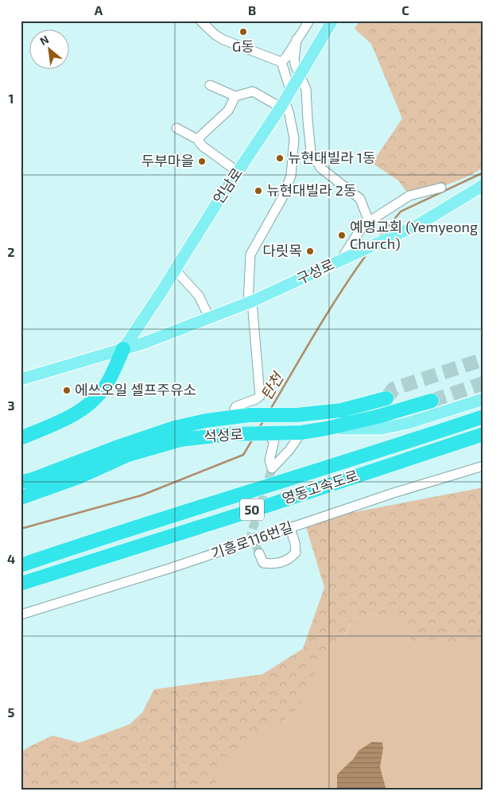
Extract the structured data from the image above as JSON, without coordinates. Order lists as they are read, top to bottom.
{
  "streets": {
    "highway": ["석성로", "영동고속도로", "50"],
    "main road": ["언남로", "구성로"],
    "street": ["기흥로116번길"]
  },
  "crossings": [
    ["언남로", "구성로"]
  ],
  "water": ["탄천"],
  "places": [
    "G동",
    "뉴현대빌라 1동",
    "두부마을",
    "뉴현대빌라 2동",
    "예명교회 (Yemyeong Church)",
    "다릿목",
    "에쓰오일 셀프주유소"
  ],
  "north": "top left",
  "grid": {
    "columns": ["A", "B", "C"],
    "rows": [
      "1",
      "2",
      "3",
      "4",
      "5"
    ]
  }
}
